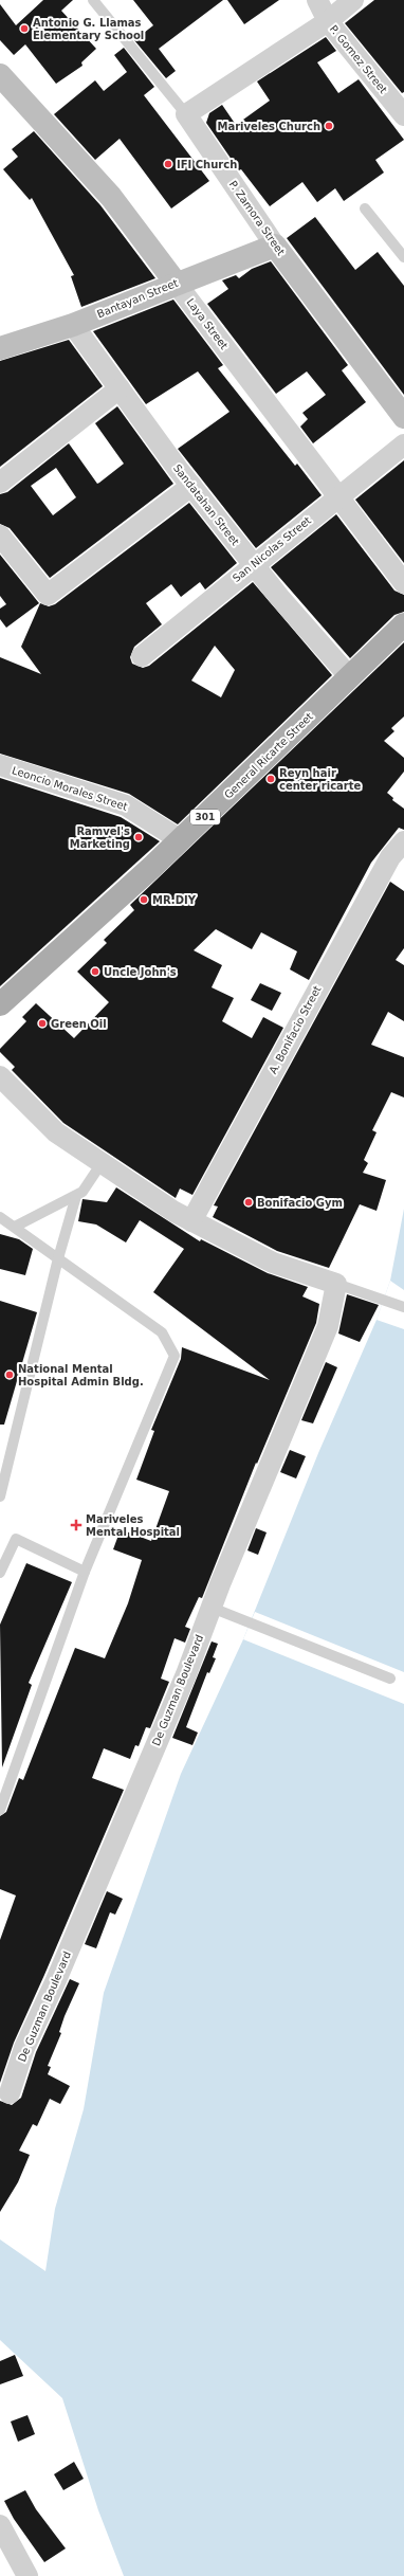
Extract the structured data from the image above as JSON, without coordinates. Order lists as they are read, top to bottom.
{
  "streets": {
    "main road": ["General Ricarte Street", "301"],
    "street": [
      "P. Gomez Street",
      "P. Zamora Street",
      "Bantayan Street",
      "Laya Street",
      "Sandatahan Street",
      "San Nicolas Street",
      "Leoncio Morales Street",
      "A. Bonifacio Street",
      "De Guzman Boulevard"
    ]
  },
  "crossings": [
    ["P. Zamora Street", "Bantayan Street"],
    ["Bantayan Street", "Laya Street"],
    ["Bantayan Street", "Sandatahan Street"],
    ["Laya Street", "San Nicolas Street"],
    ["Sandatahan Street", "San Nicolas Street"],
    ["Sandatahan Street", "General Ricarte Street"],
    ["General Ricarte Street", "Leoncio Morales Street"]
  ],
  "places": {
    "other": [
      "Antonio G. Llamas Elementary School",
      "Mariveles Church",
      "IFI Church",
      "Reyn hair center ricarte",
      "Ramvel's Marketing",
      "MR.DIY",
      "Uncle John's",
      "Green Oil",
      "Bonifacio Gym",
      "National Mental Hospital Admin Bldg."
    ],
    "health": ["Mariveles Mental Hospital"]
  }
}
